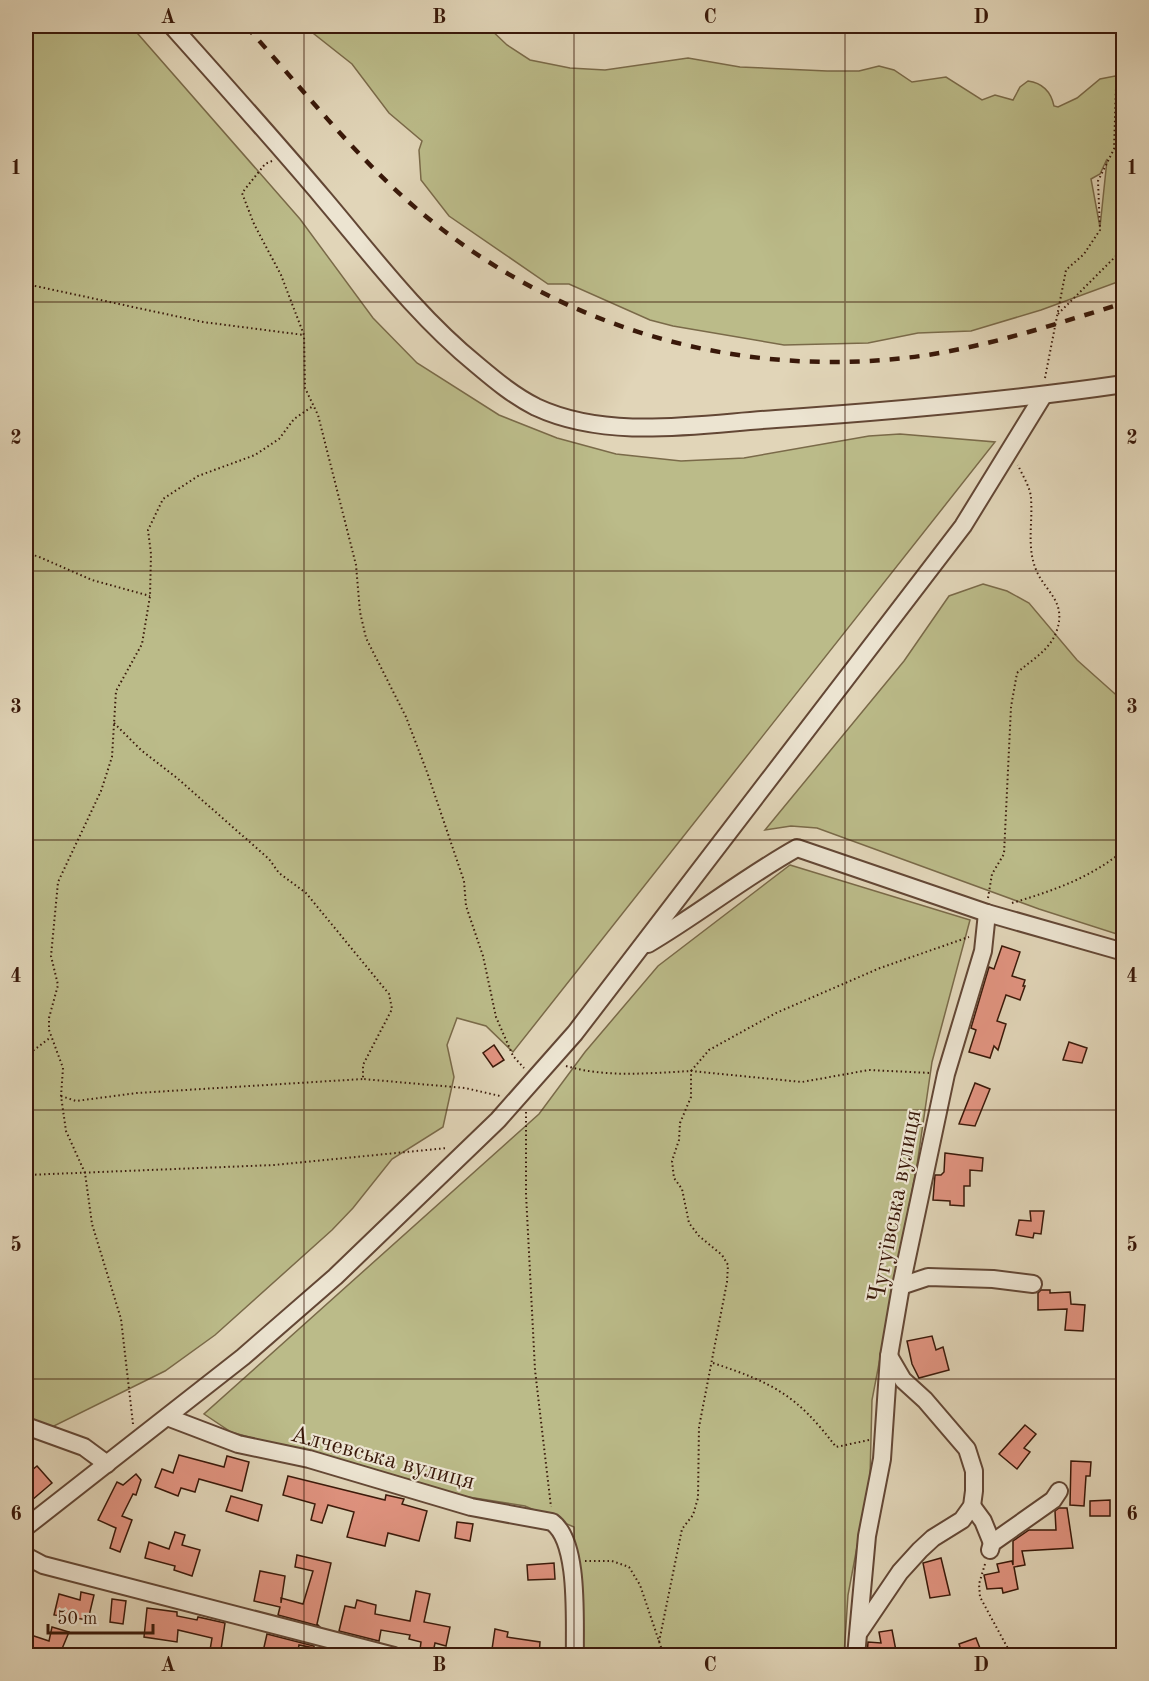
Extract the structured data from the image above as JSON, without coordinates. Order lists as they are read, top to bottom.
{
  "streets": {
    "street": ["Чугуївська вулиця", "Алчевська вулиця"]
  },
  "scale_bar": "50 m",
  "grid": {
    "columns": [
      "A",
      "B",
      "C",
      "D"
    ],
    "rows": [
      "1",
      "2",
      "3",
      "4",
      "5",
      "6"
    ]
  }
}
